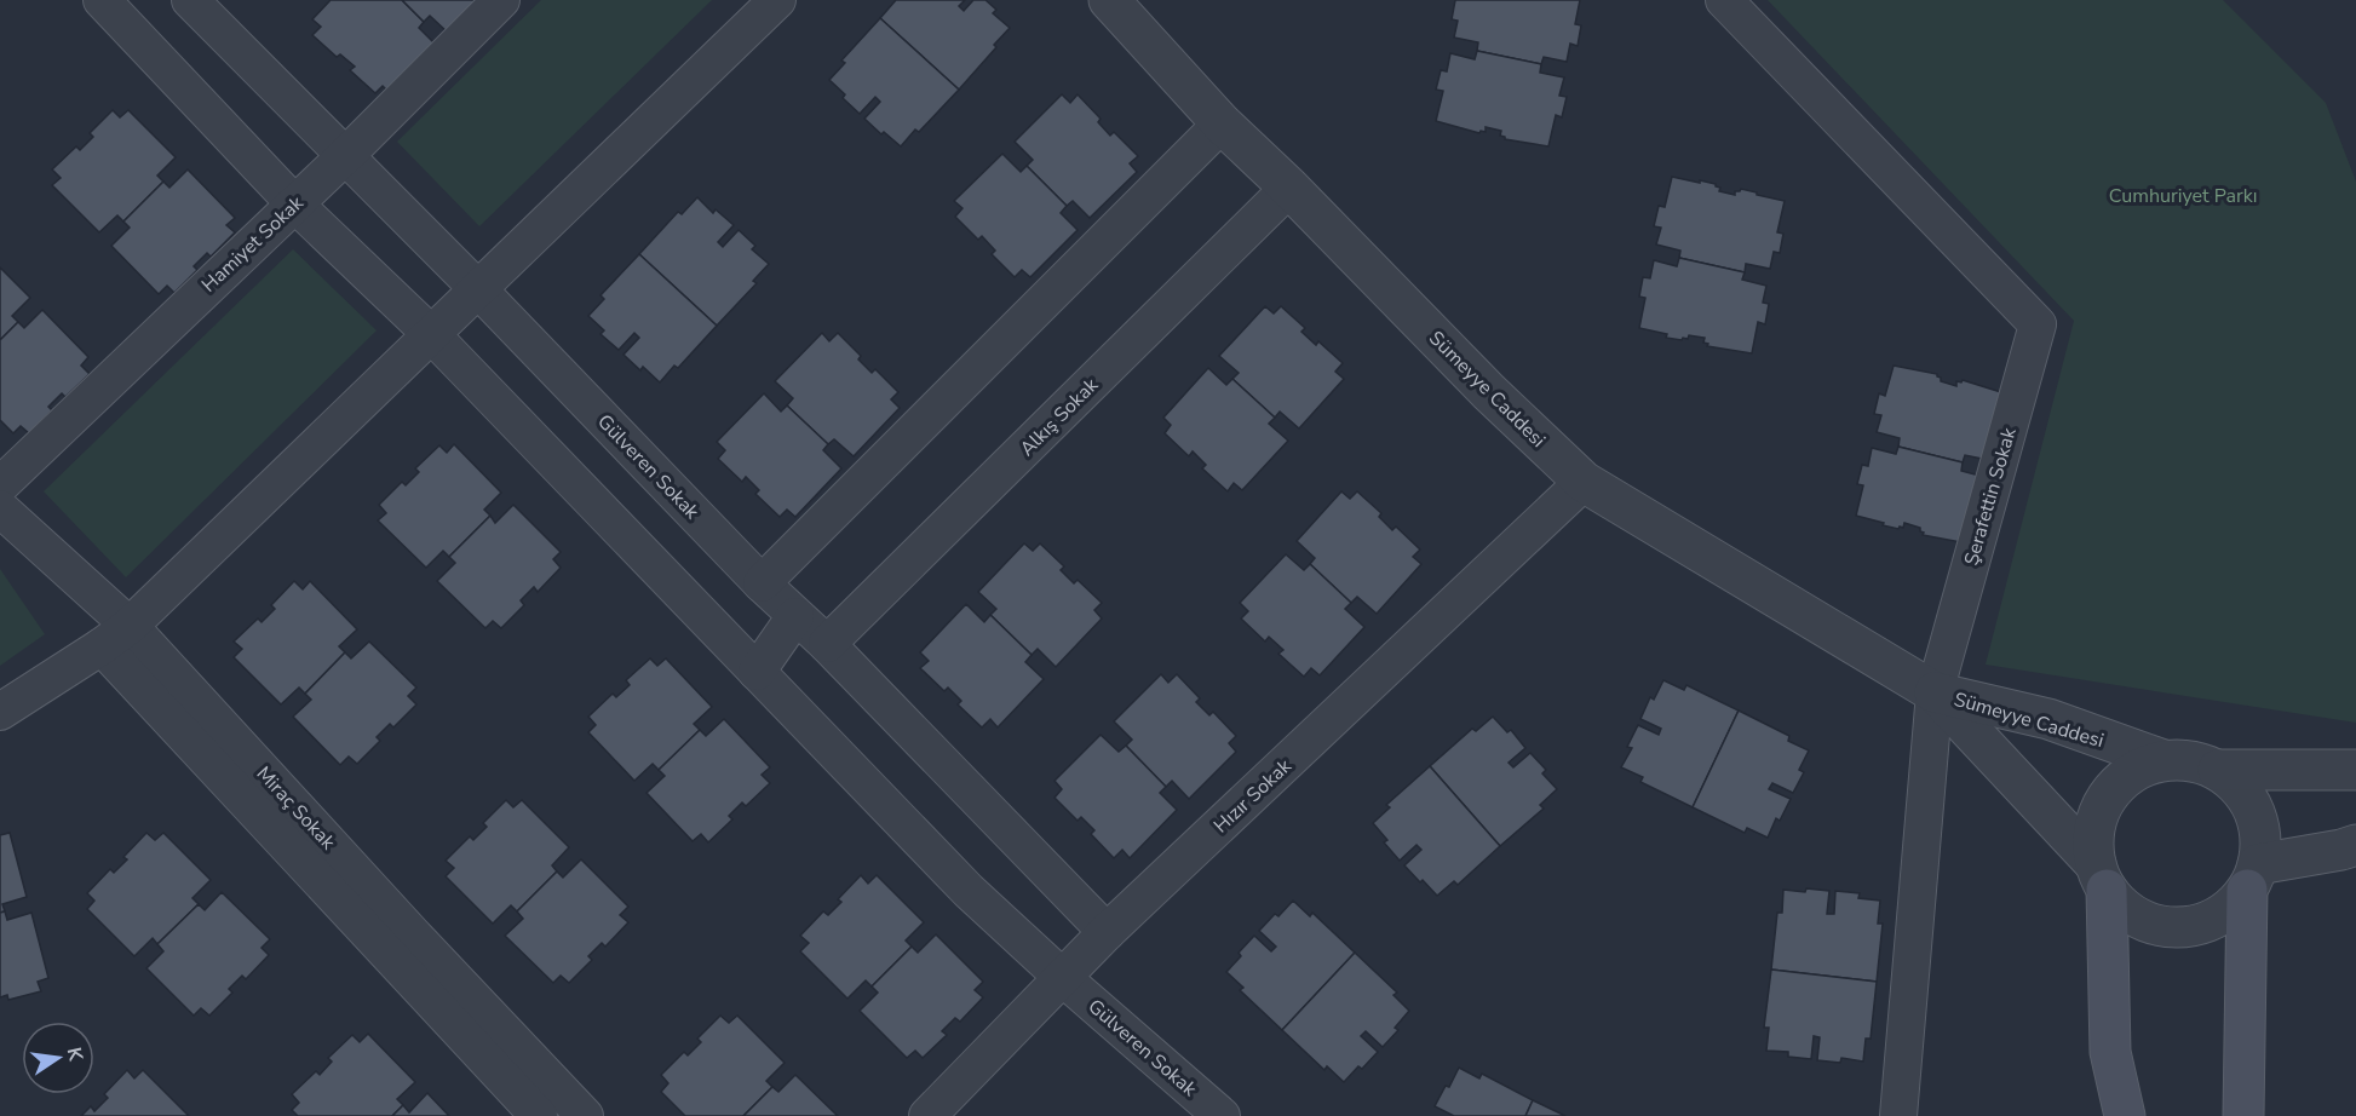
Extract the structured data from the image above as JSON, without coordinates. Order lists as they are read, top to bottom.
{
  "streets": {
    "street": [
      "Hamiyet Sokak",
      "Sümeyye Caddesi",
      "Alkış Sokak",
      "Gülveren Sokak",
      "Şerafettin Sokak",
      "Hızır Sokak",
      "Miraç Sokak"
    ]
  },
  "crossings": [
    ["Hamiyet Sokak", "Gülveren Sokak"],
    ["Sümeyye Caddesi", "Alkış Sokak"],
    ["Sümeyye Caddesi", "Şerafettin Sokak"],
    ["Sümeyye Caddesi", "Hızır Sokak"],
    ["Alkış Sokak", "Gülveren Sokak"],
    ["Gülveren Sokak", "Hızır Sokak"]
  ],
  "parks": ["Cumhuriyet Parkı"],
  "north": "right"
}
